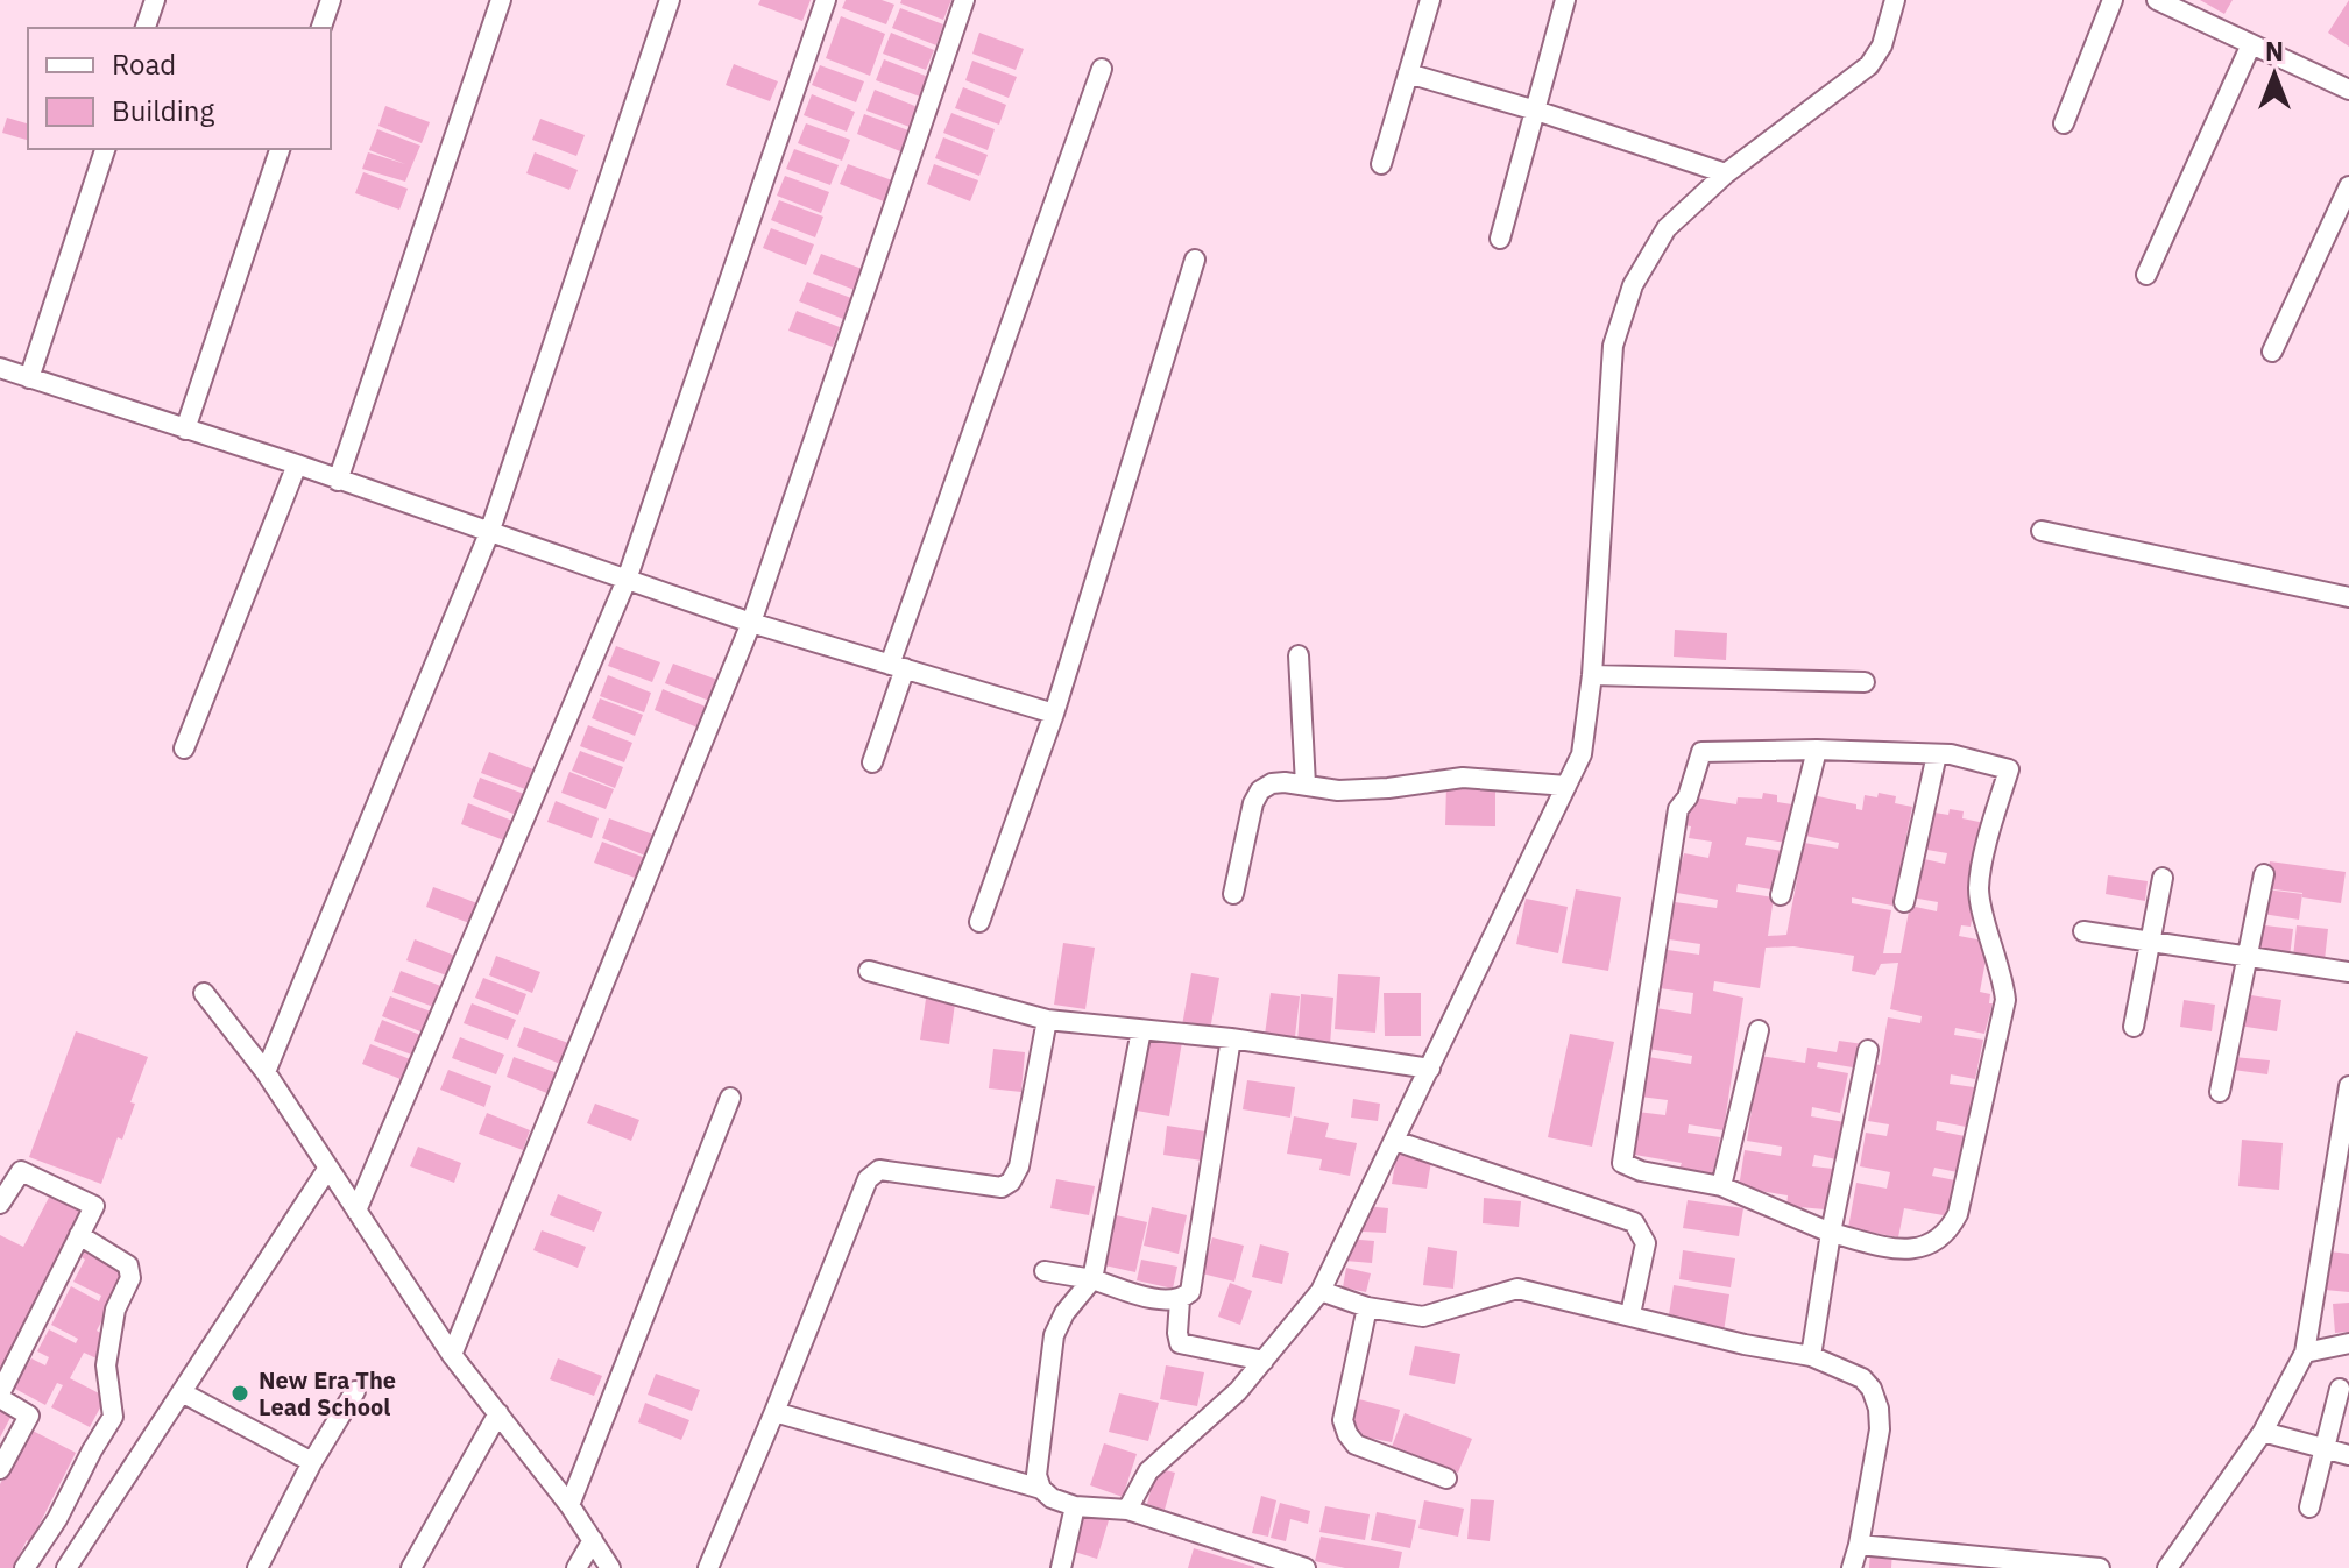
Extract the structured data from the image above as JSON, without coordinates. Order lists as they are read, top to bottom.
{
  "places": ["New Era The Lead School"],
  "legend": ["Road", "Building"],
  "north": "top"
}
